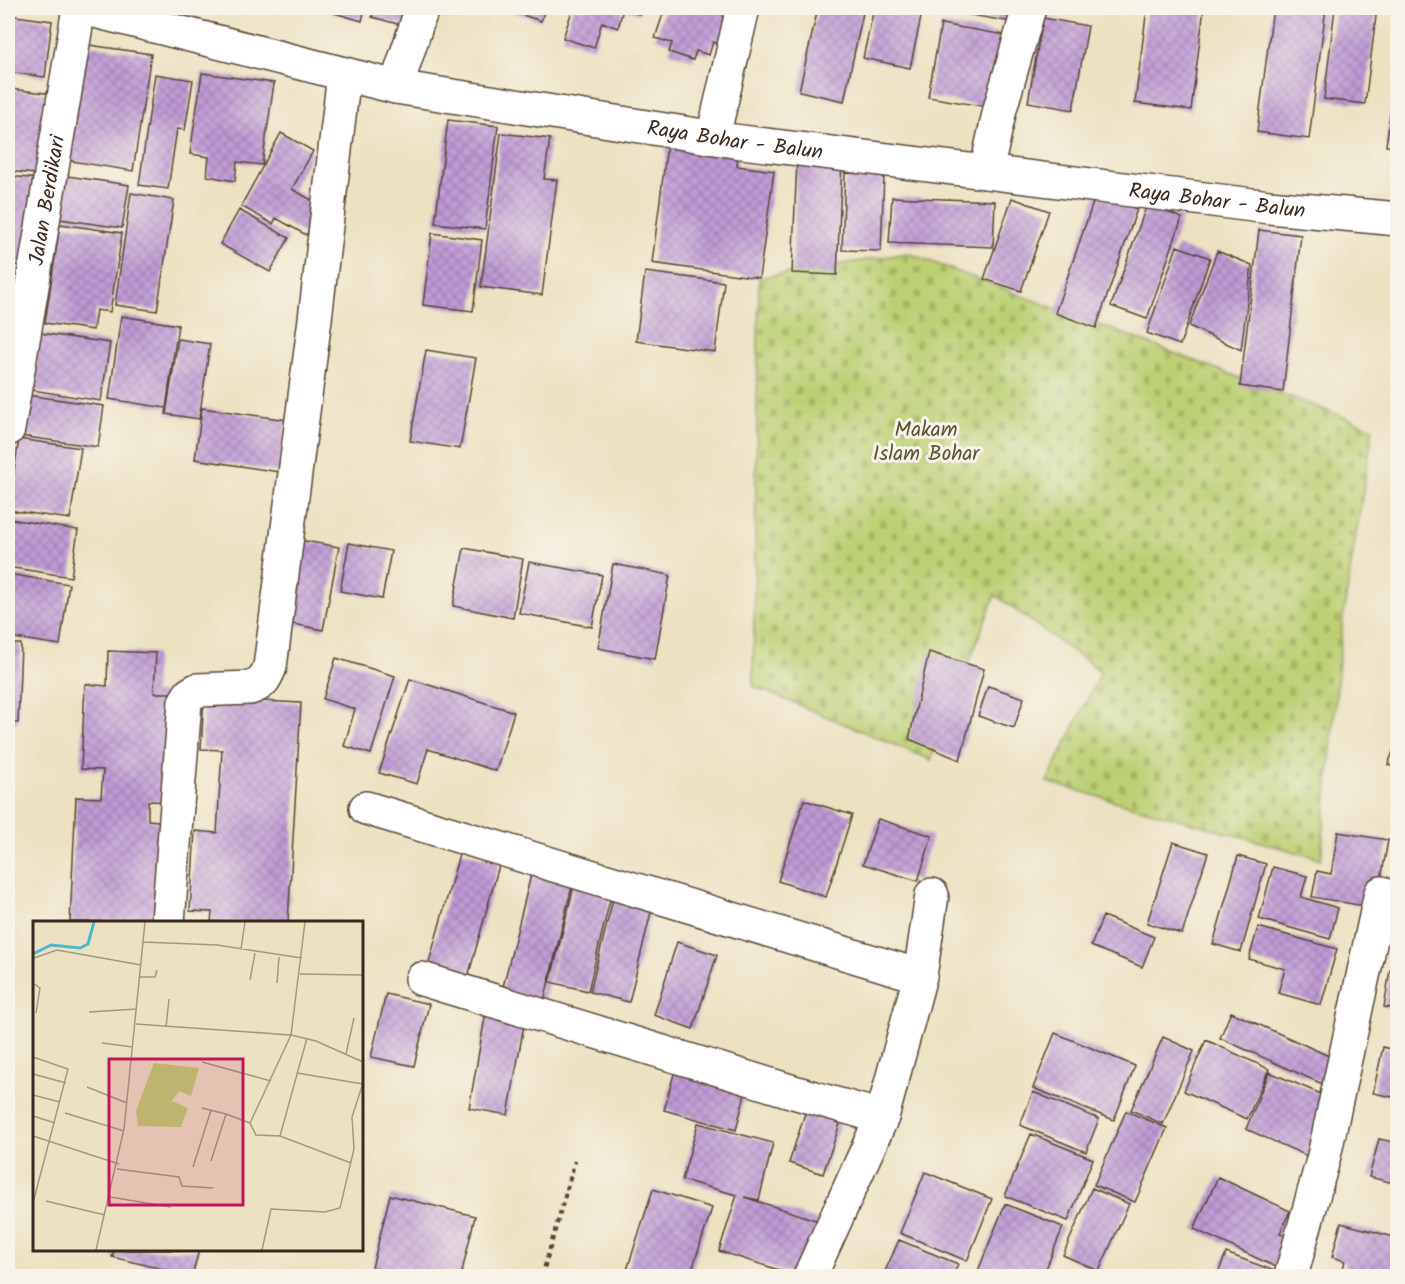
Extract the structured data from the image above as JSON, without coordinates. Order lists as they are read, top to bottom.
{
  "streets": {
    "street": ["Raya Bohar - Balun", "Jalan Berdikari"]
  },
  "crossings": [
    ["Raya Bohar - Balun", "Jalan Berdikari"]
  ],
  "parks": ["Makam Islam Bohar"]
}
